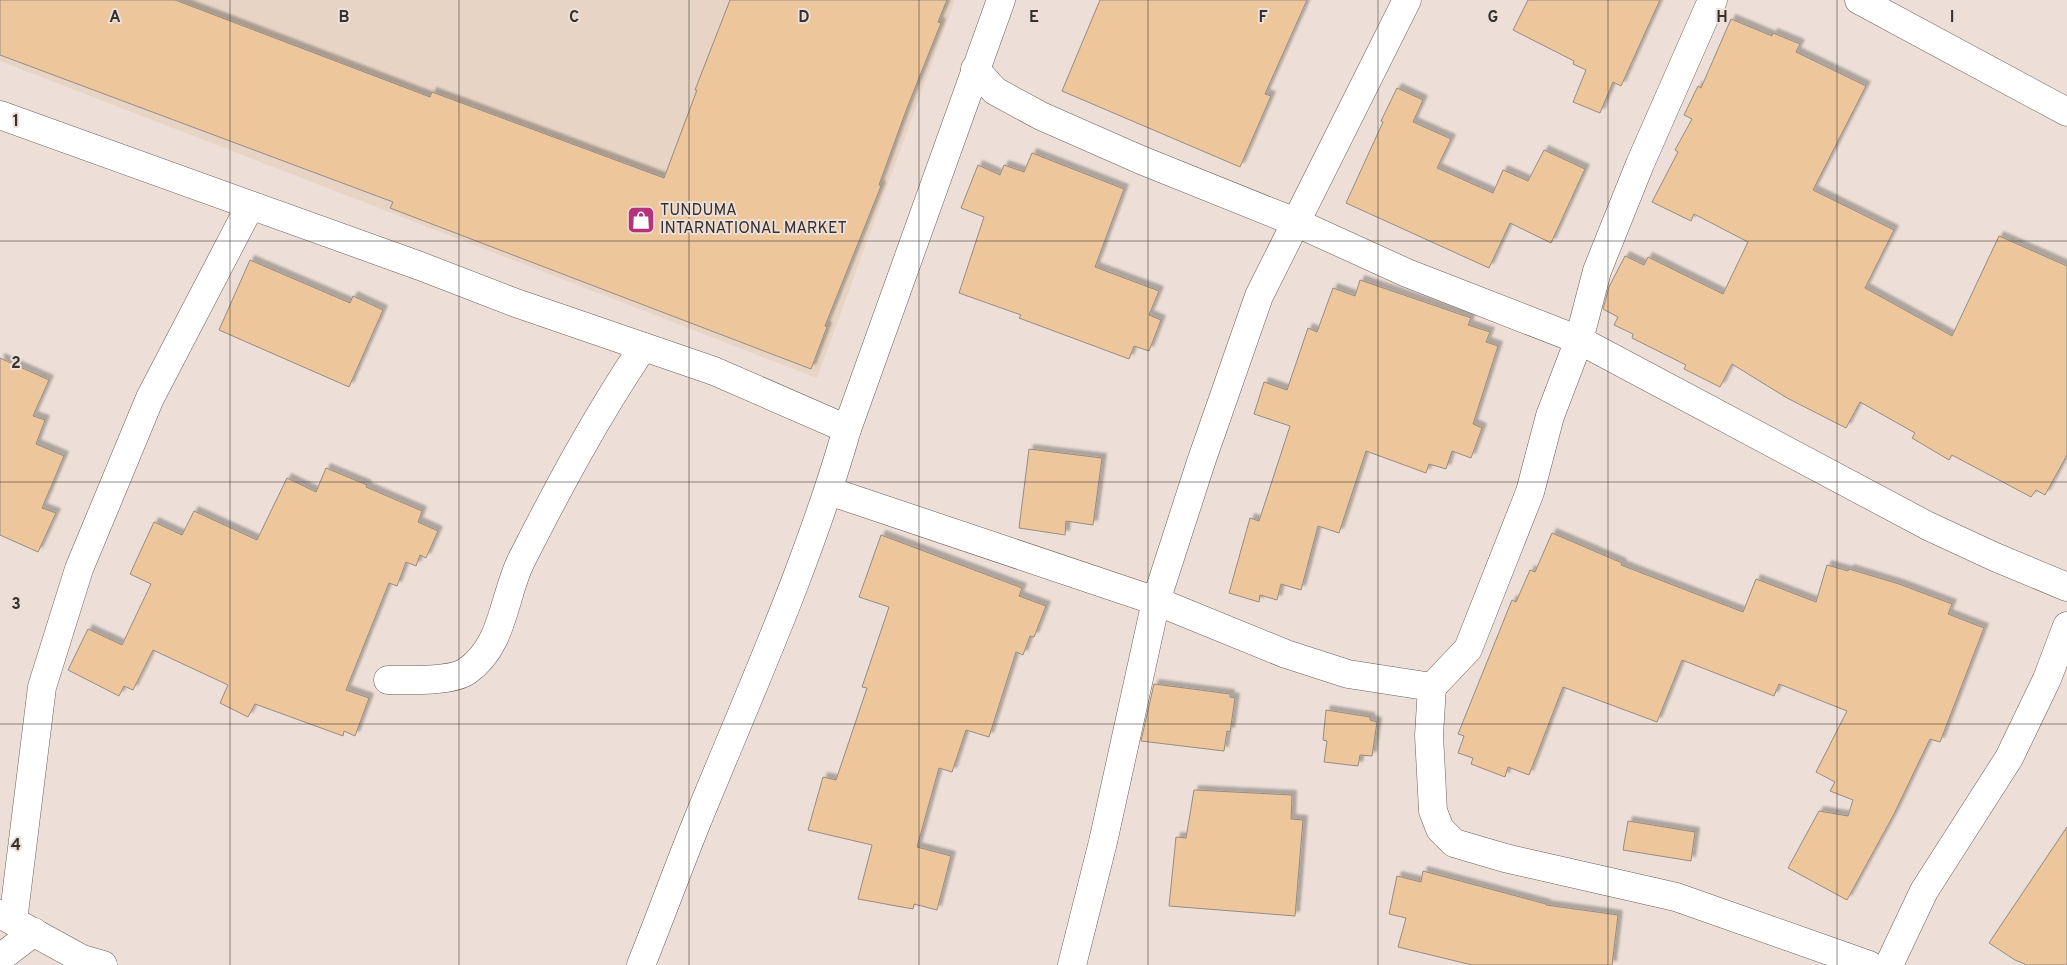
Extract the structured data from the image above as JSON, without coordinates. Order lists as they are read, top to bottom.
{
  "places": {
    "shop": ["TUNDUMA INTARNATIONAL MARKET"]
  },
  "grid": {
    "columns": [
      "A",
      "B",
      "C",
      "D",
      "E",
      "F",
      "G",
      "H",
      "I"
    ],
    "rows": [
      "1",
      "2",
      "3",
      "4"
    ]
  }
}
